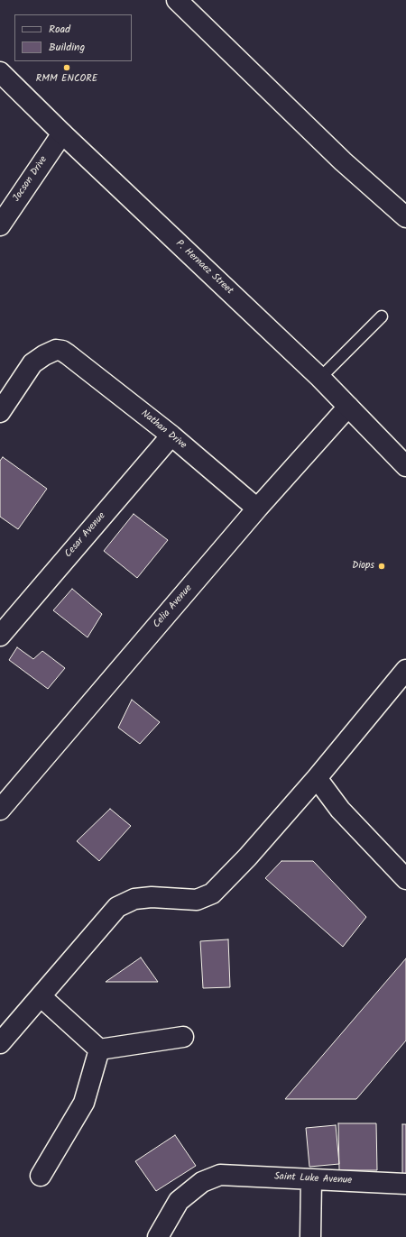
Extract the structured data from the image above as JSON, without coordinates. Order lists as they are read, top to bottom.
{
  "streets": {
    "street": [
      "Jocson Drive",
      "P. Hernaez Street",
      "Nathan Drive",
      "Cesar Avenue",
      "Celia Avenue",
      "Saint Luke Avenue"
    ]
  },
  "crossings": [
    ["Jocson Drive", "P. Hernaez Street"],
    ["P. Hernaez Street", "Celia Avenue"],
    ["Nathan Drive", "Cesar Avenue"],
    ["Nathan Drive", "Celia Avenue"]
  ],
  "places": ["RMM ENCORE", "Diops"],
  "legend": ["Road", "Building"]
}
